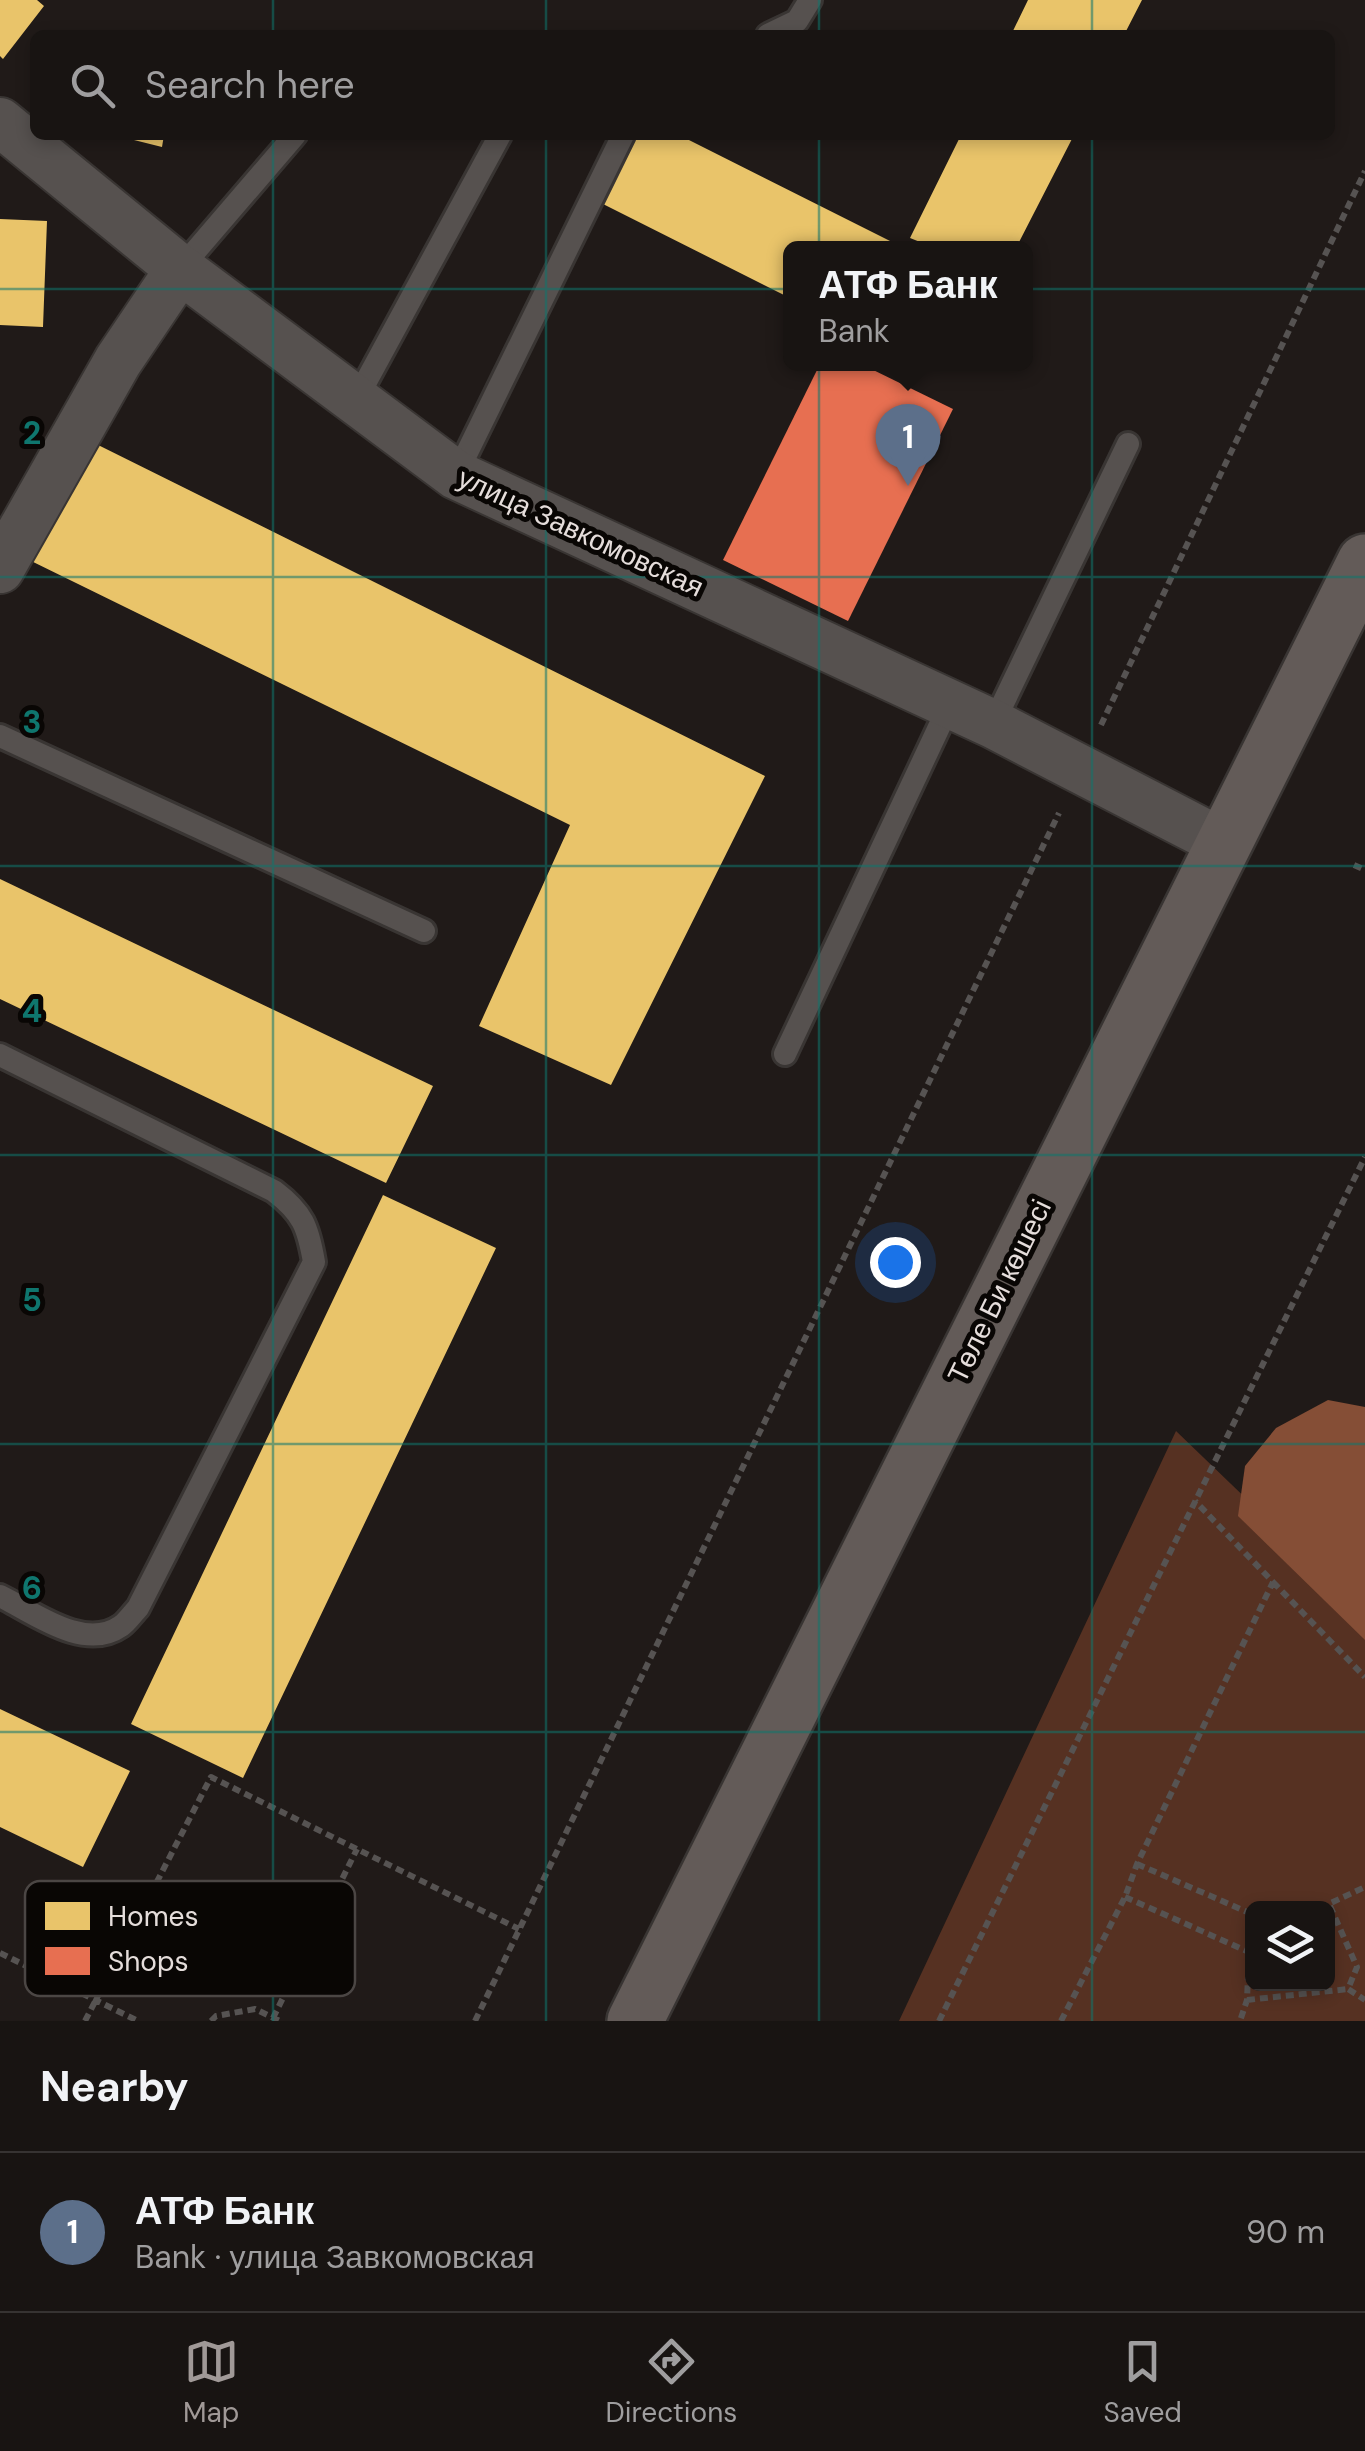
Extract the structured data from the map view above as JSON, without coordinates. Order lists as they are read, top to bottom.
{
  "streets": {
    "main road": ["Төле Би көшесі"],
    "street": ["улица Завкомовская"]
  },
  "crossings": [
    ["улица Завкомовская", "Төле Би көшесі"]
  ],
  "legend": ["Homes", "Shops"],
  "page": {
    "search": "Search here",
    "popup": ["АТФ Банк", "Bank"],
    "pins": "1",
    "heading": "Nearby",
    "list": [
      {
        "mark": "1",
        "name": "АТФ Банк",
        "note": "Bank · улица Завкомовская",
        "value": "90 m"
      }
    ],
    "nav": ["Map", "Directions", "Saved"]
  },
  "grid": {
    "rows": [
      "2",
      "3",
      "4",
      "5",
      "6"
    ]
  }
}
